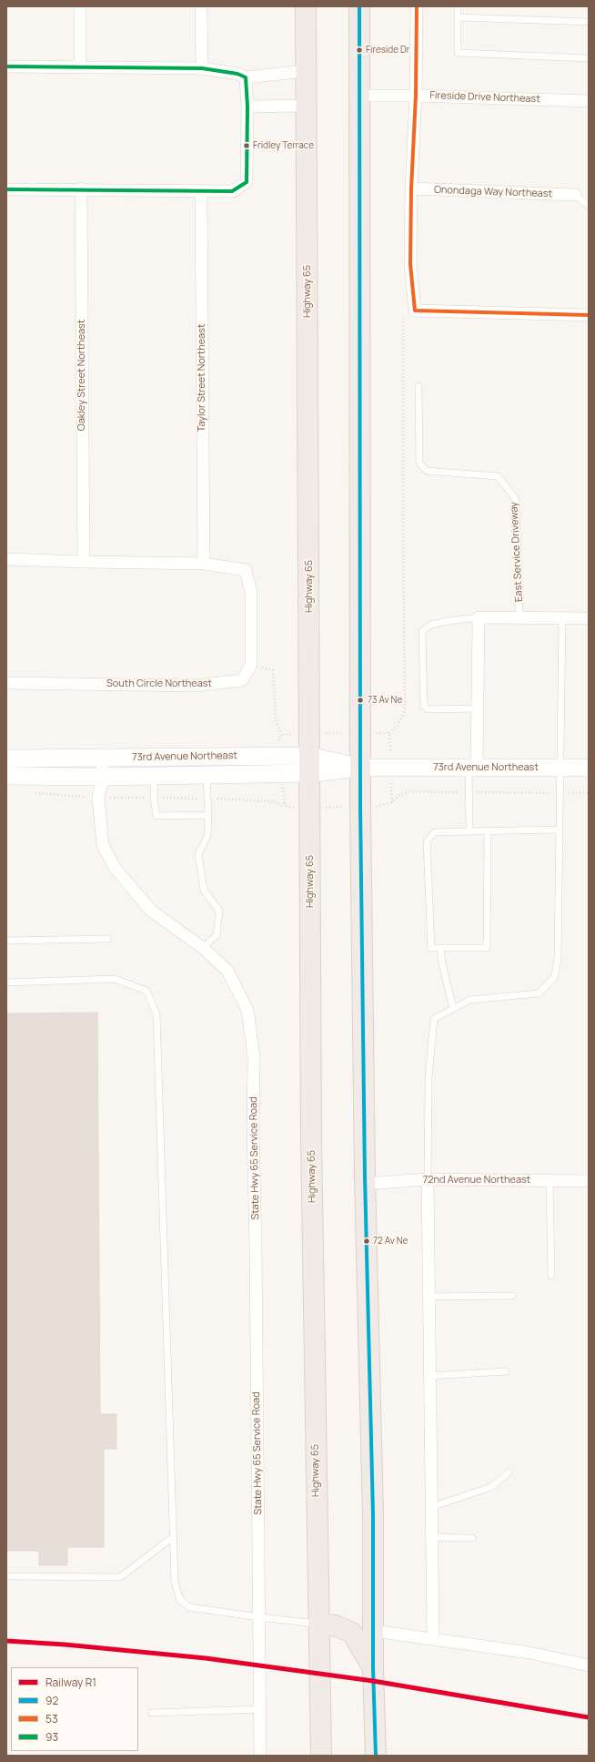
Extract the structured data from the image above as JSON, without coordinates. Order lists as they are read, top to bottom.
{
  "streets": {
    "highway": ["Highway 65"],
    "street": [
      "Fireside Drive Northeast",
      "Onondaga Way Northeast",
      "Oakley Street Northeast",
      "Taylor Street Northeast",
      "South Circle Northeast",
      "73rd Avenue Northeast",
      "State Hwy 65 Service Road",
      "72nd Avenue Northeast"
    ],
    "lane": ["East Service Driveway"]
  },
  "crossings": [
    ["Highway 65", "73rd Avenue Northeast"],
    ["73rd Avenue Northeast", "State Hwy 65 Service Road"]
  ],
  "places": [
    "Fireside Dr",
    "Fridley Terrace",
    "73 Av Ne",
    "72 Av Ne"
  ],
  "lines": [
    "transit line 92",
    "transit line 53",
    "transit line 93",
    "rail line R1"
  ],
  "legend": [
    "Railway R1",
    "92",
    "53",
    "93"
  ]
}
